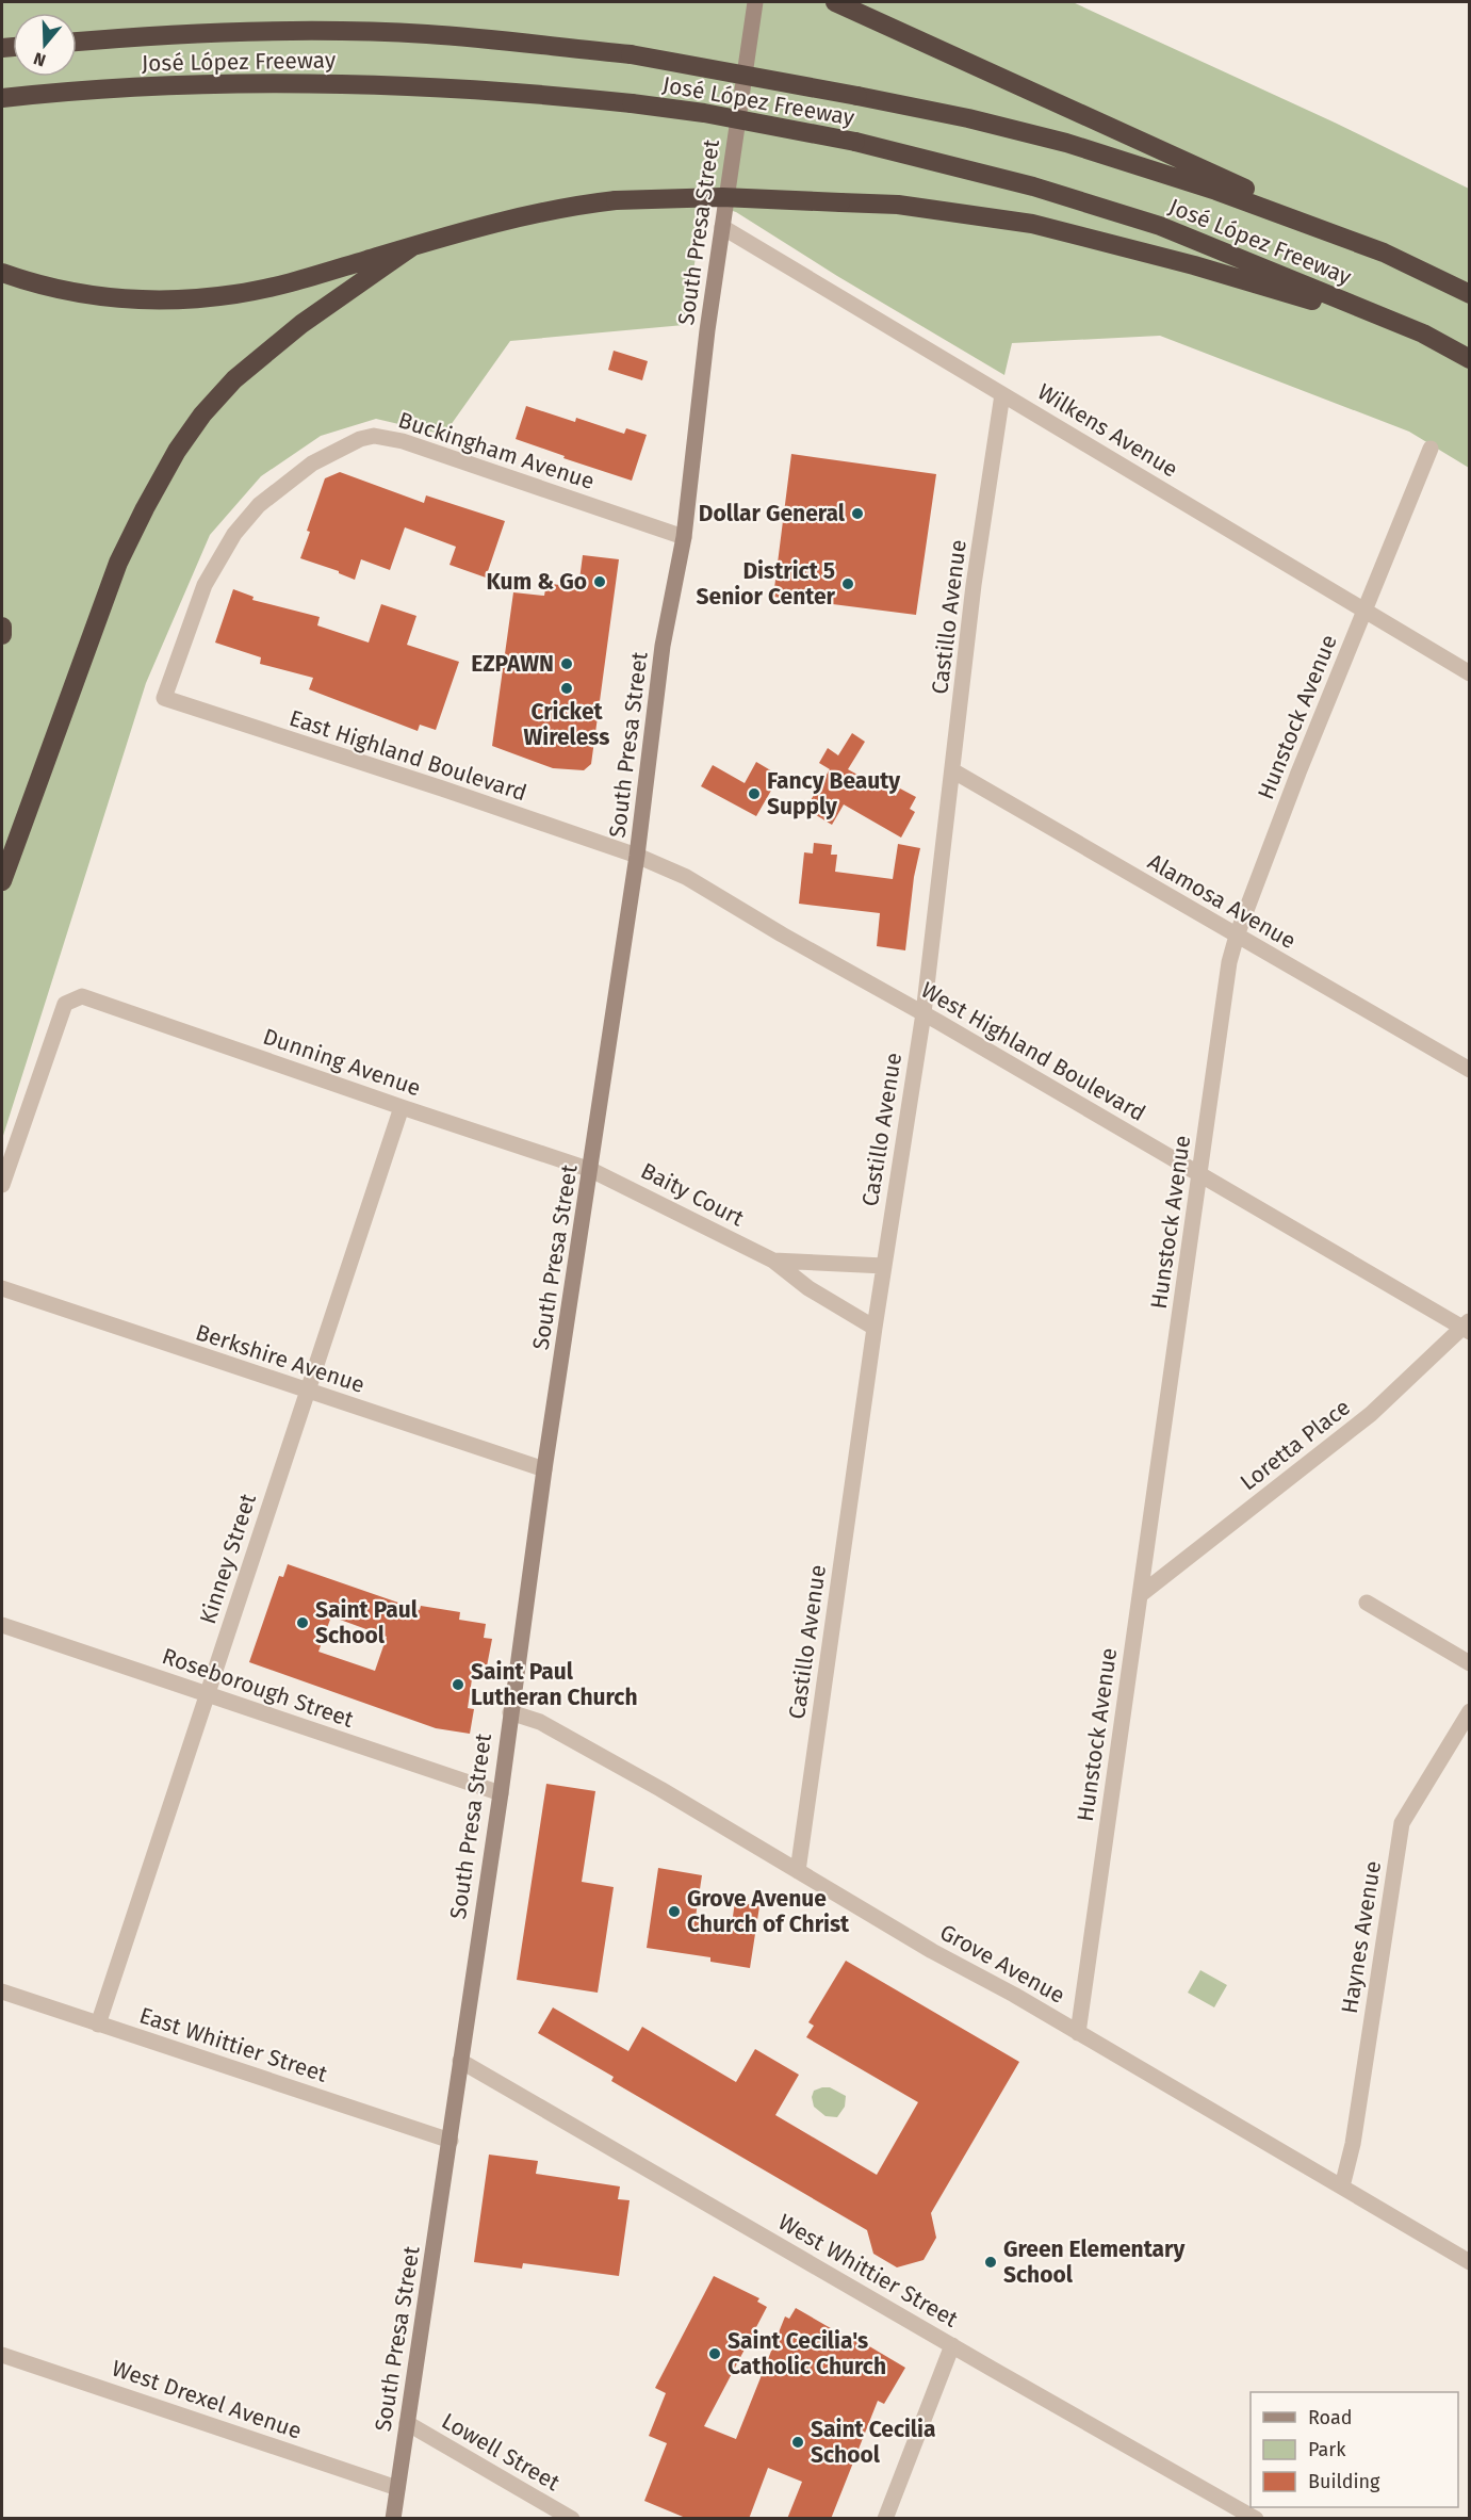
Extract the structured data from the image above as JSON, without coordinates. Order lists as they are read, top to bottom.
{
  "streets": {
    "highway": ["José López Freeway"],
    "main road": ["South Presa Street"],
    "street": [
      "Wilkens Avenue",
      "Buckingham Avenue",
      "Castillo Avenue",
      "Hunstock Avenue",
      "East Highland Boulevard",
      "Alamosa Avenue",
      "West Highland Boulevard",
      "Dunning Avenue",
      "Baity Court",
      "Berkshire Avenue",
      "Loretta Place",
      "Kinney Street",
      "Roseborough Street",
      "Haynes Avenue",
      "Grove Avenue",
      "East Whittier Street",
      "West Whittier Street",
      "West Drexel Avenue",
      "Lowell Street"
    ]
  },
  "crossings": [
    ["South Presa Street", "Wilkens Avenue"],
    ["South Presa Street", "Buckingham Avenue"],
    ["South Presa Street", "East Highland Boulevard"],
    ["South Presa Street", "West Highland Boulevard"],
    ["South Presa Street", "Dunning Avenue"],
    ["South Presa Street", "Baity Court"],
    ["South Presa Street", "Berkshire Avenue"],
    ["South Presa Street", "Roseborough Street"],
    ["South Presa Street", "Grove Avenue"],
    ["South Presa Street", "East Whittier Street"],
    ["South Presa Street", "West Whittier Street"],
    ["South Presa Street", "West Drexel Avenue"],
    ["South Presa Street", "Lowell Street"],
    ["Wilkens Avenue", "Castillo Avenue"],
    ["Wilkens Avenue", "Hunstock Avenue"],
    ["Buckingham Avenue", "East Highland Boulevard"],
    ["Castillo Avenue", "Alamosa Avenue"],
    ["Castillo Avenue", "West Highland Boulevard"],
    ["Castillo Avenue", "Baity Court"],
    ["Castillo Avenue", "Grove Avenue"],
    ["Hunstock Avenue", "Alamosa Avenue"],
    ["Hunstock Avenue", "West Highland Boulevard"],
    ["Hunstock Avenue", "Loretta Place"],
    ["Hunstock Avenue", "Grove Avenue"],
    ["East Highland Boulevard", "West Highland Boulevard"],
    ["West Highland Boulevard", "Loretta Place"],
    ["Dunning Avenue", "Baity Court"],
    ["Dunning Avenue", "Kinney Street"],
    ["Berkshire Avenue", "Kinney Street"],
    ["Kinney Street", "Roseborough Street"],
    ["Kinney Street", "East Whittier Street"],
    ["Haynes Avenue", "Grove Avenue"]
  ],
  "places": [
    "Dollar General",
    "Kum & Go",
    "District 5 Senior Center",
    "EZPAWN",
    "Cricket Wireless",
    "Fancy Beauty Supply",
    "Saint Paul School",
    "Saint Paul Lutheran Church",
    "Grove Avenue Church of Christ",
    "Green Elementary School",
    "Saint Cecilia's Catholic Church",
    "Saint Cecilia School"
  ],
  "legend": ["Road", "Park", "Building"],
  "north": "bottom"
}
